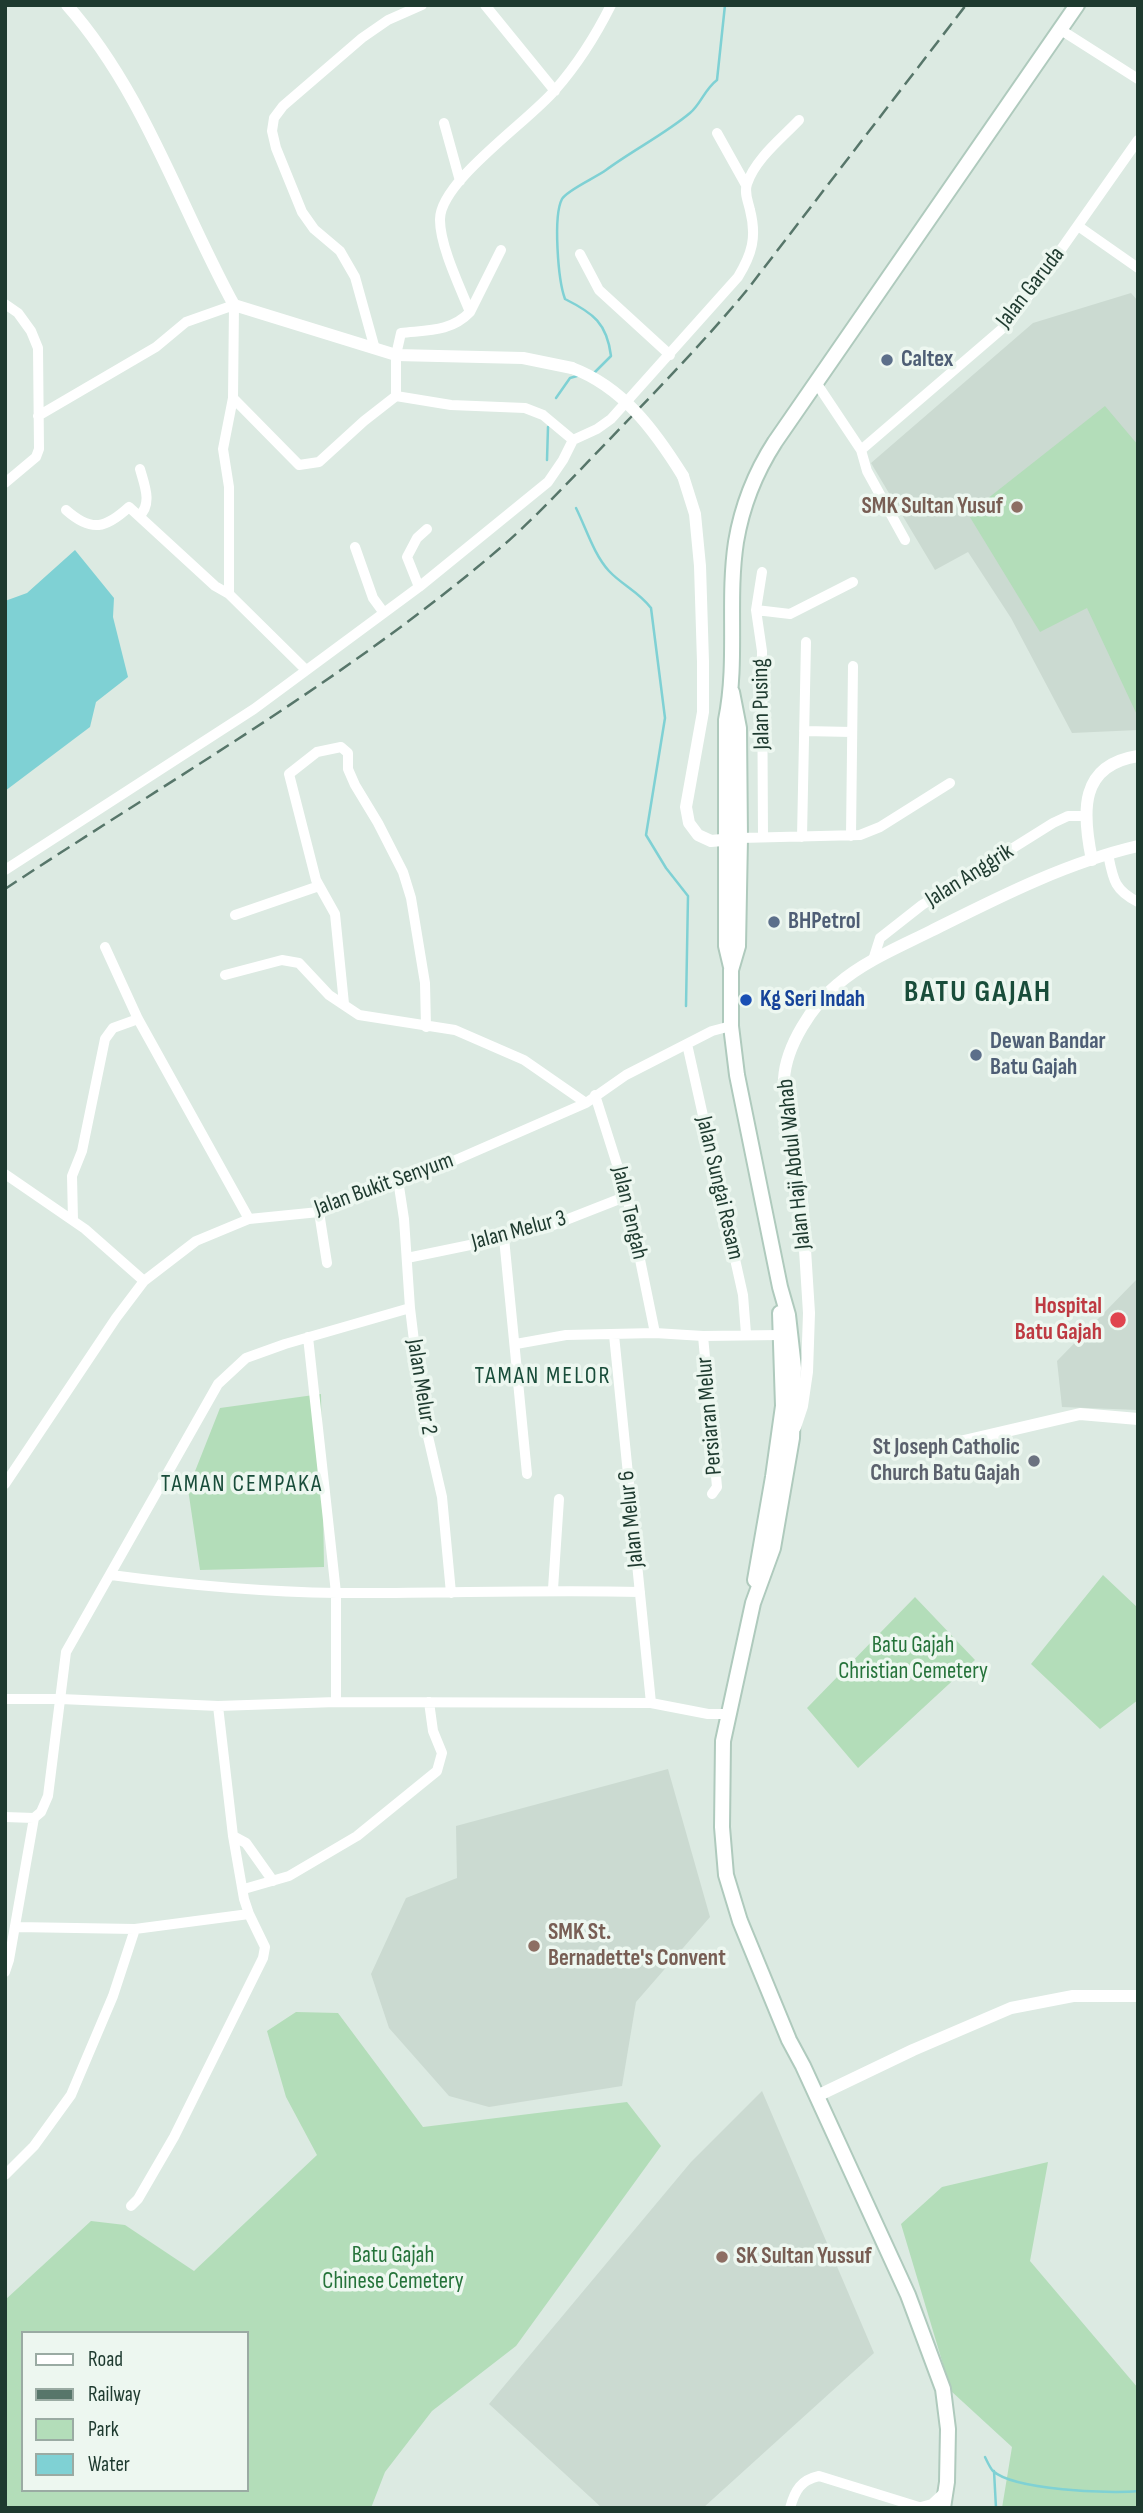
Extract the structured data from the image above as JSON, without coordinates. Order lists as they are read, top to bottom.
{
  "streets": {
    "street": [
      "Jalan Garuda",
      "Jalan Pusing",
      "Jalan Anggrik",
      "Jalan Haji Abdul Wahab",
      "Jalan Bukit Senyum",
      "Jalan Sungai Resam",
      "Jalan Tengah",
      "Jalan Melur 3",
      "Jalan Melur 2",
      "Persiaran Melur",
      "Jalan Melur 6"
    ]
  },
  "crossings": [
    ["Jalan Anggrik", "Jalan Haji Abdul Wahab"],
    ["Jalan Bukit Senyum", "Jalan Sungai Resam"],
    ["Jalan Bukit Senyum", "Jalan Tengah"],
    ["Jalan Bukit Senyum", "Jalan Melur 2"],
    ["Jalan Tengah", "Jalan Melur 3"],
    ["Jalan Melur 3", "Jalan Melur 2"]
  ],
  "districts": ["BATU GAJAH", "TAMAN MELOR", "TAMAN CEMPAKA"],
  "parks": ["Batu Gajah Christian Cemetery", "Batu Gajah Chinese Cemetery"],
  "places": [
    "Caltex",
    "SMK Sultan Yusuf",
    "BHPetrol",
    "Kg Seri Indah",
    "Dewan Bandar Batu Gajah",
    "Hospital Batu Gajah",
    "St Joseph Catholic Church Batu Gajah",
    "SMK St. Bernadette's Convent",
    "SK Sultan Yussuf"
  ],
  "legend": [
    "Road",
    "Railway",
    "Park",
    "Water"
  ]
}
